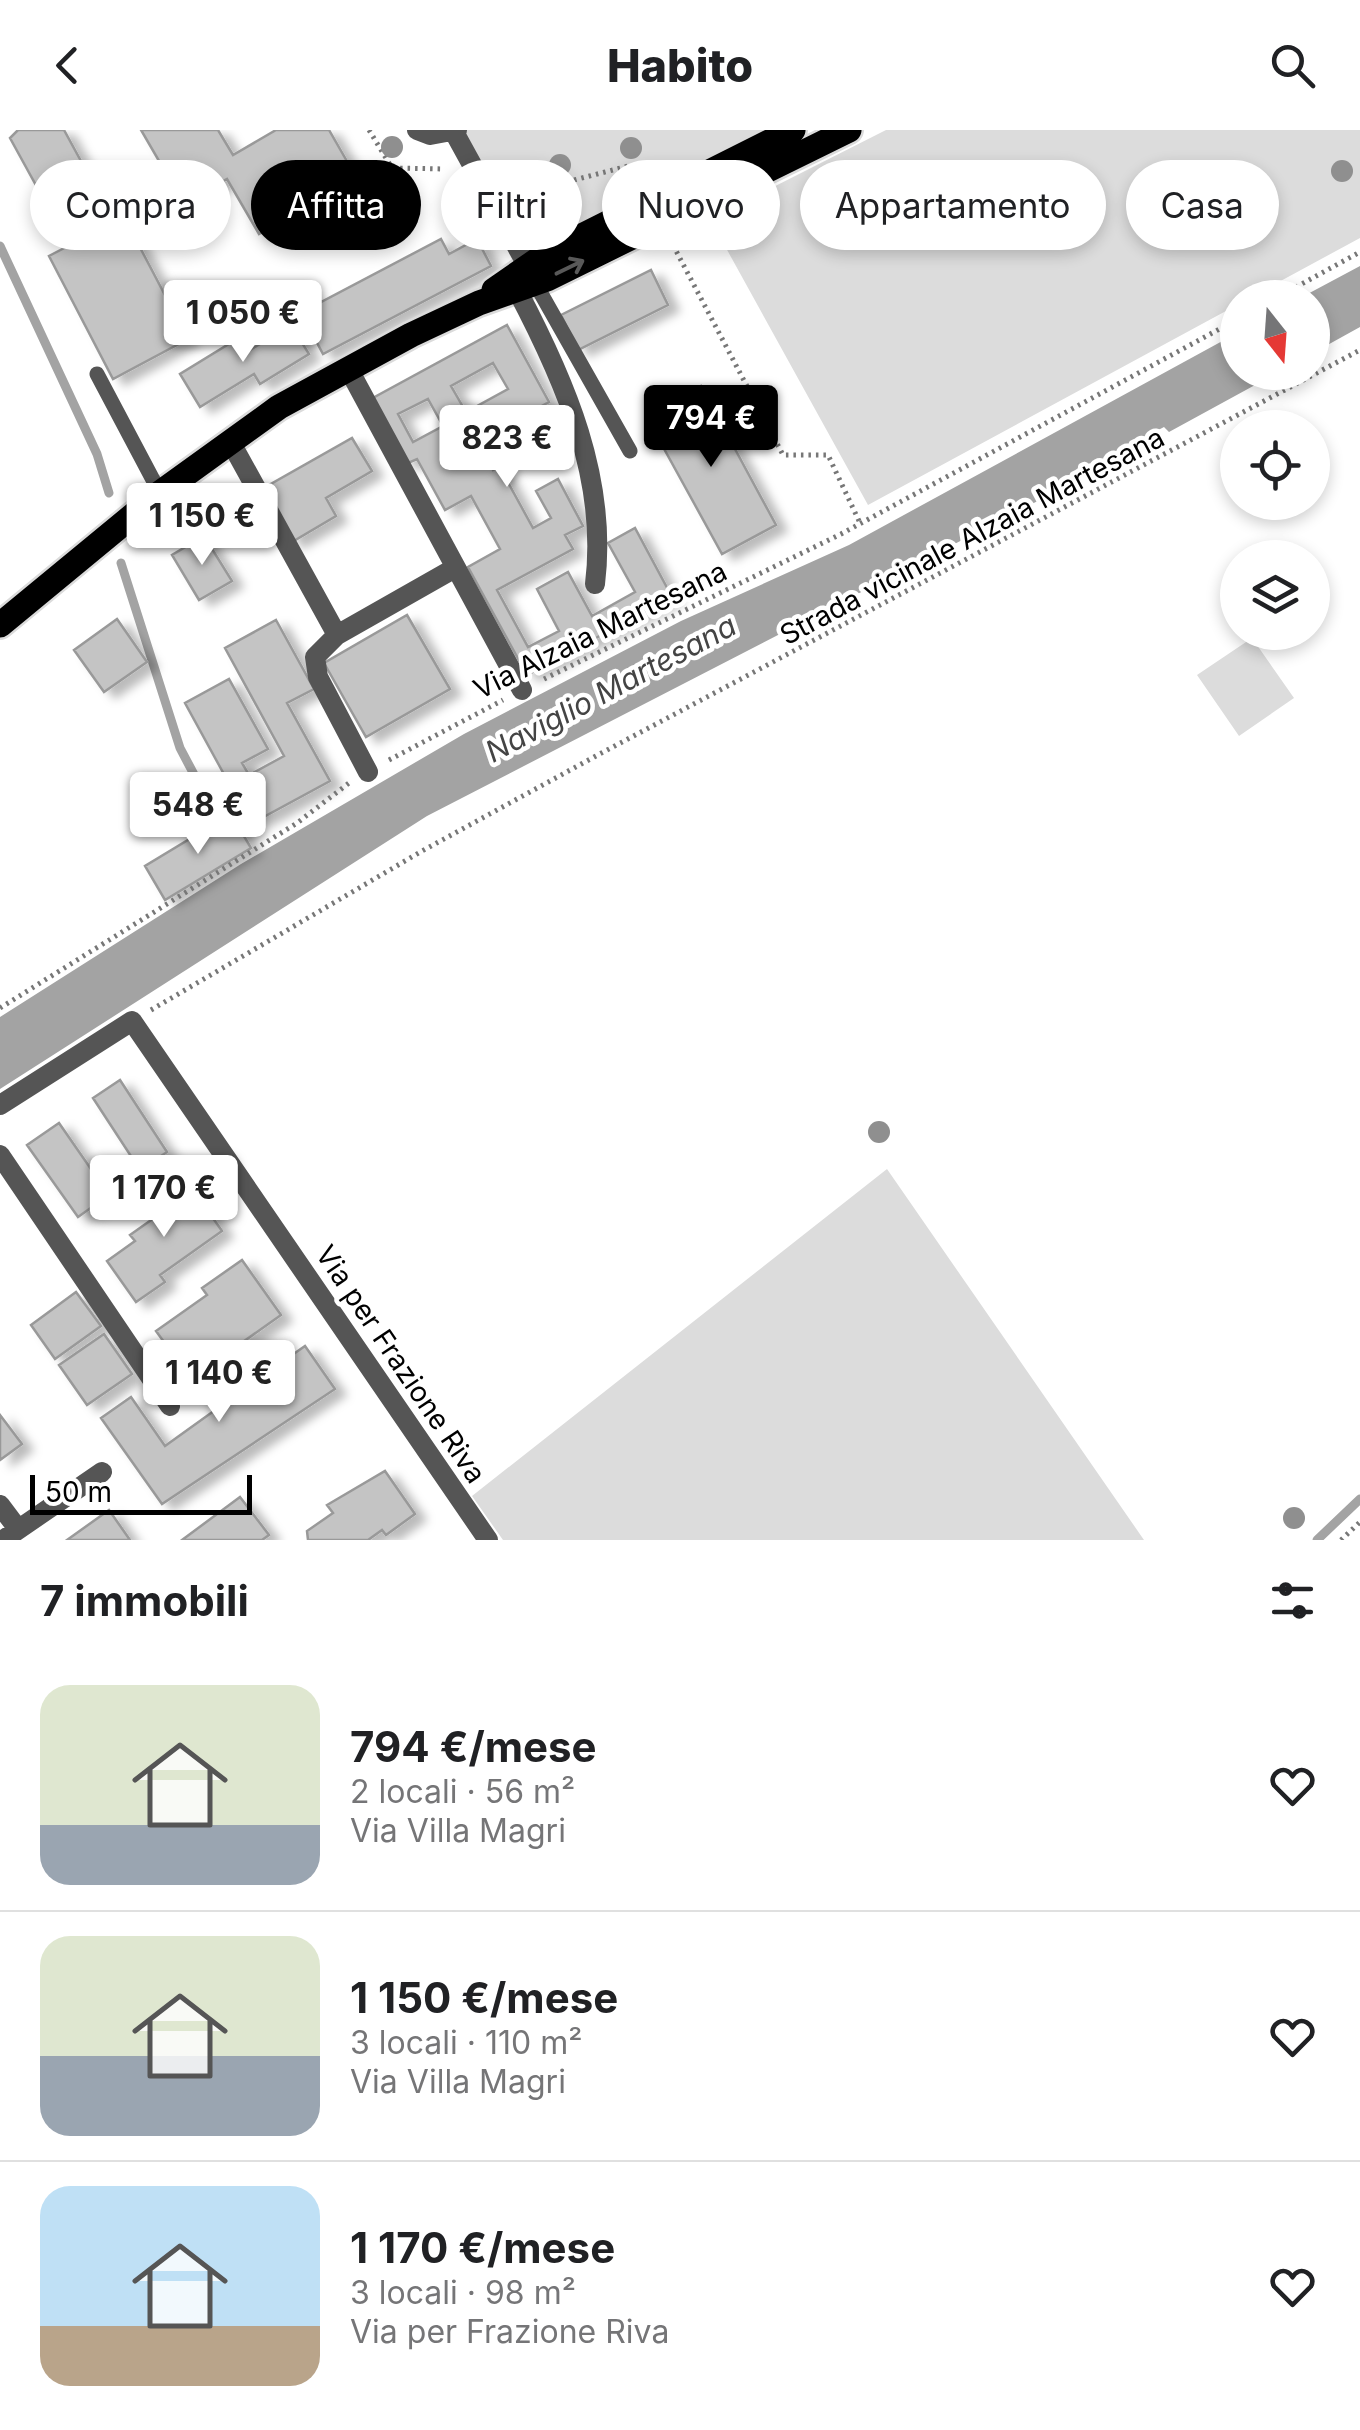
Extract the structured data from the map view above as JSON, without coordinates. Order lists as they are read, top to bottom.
{
  "streets": {
    "street": ["Via per Frazione Riva"],
    "path": ["Strada vicinale Alzaia Martesana", "Via Alzaia Martesana"]
  },
  "crossings": [
    ["Strada vicinale Alzaia Martesana", "Via per Frazione Riva"]
  ],
  "water": ["Naviglio Martesana"],
  "scale_bar": "50 m",
  "north": "bottom",
  "page": {
    "header": "Habito",
    "chip": [
      "Compra",
      "Affitta",
      "Filtri",
      "Nuovo",
      "Appartamento",
      "Casa"
    ],
    "price": [
      "1 050 €",
      "794 €",
      "823 €",
      "1 150 €",
      "548 €",
      "1 170 €",
      "1 140 €"
    ],
    "scale": "50 m",
    "heading": "7 immobili",
    "list": [
      {
        "name": "794 €/mese",
        "note": "2 locali · 56 m² · Via Villa Magri"
      },
      {
        "name": "1 150 €/mese",
        "note": "3 locali · 110 m² · Via Villa Magri"
      },
      {
        "name": "1 170 €/mese",
        "note": "3 locali · 98 m² · Via per Frazione Riva"
      }
    ]
  }
}
